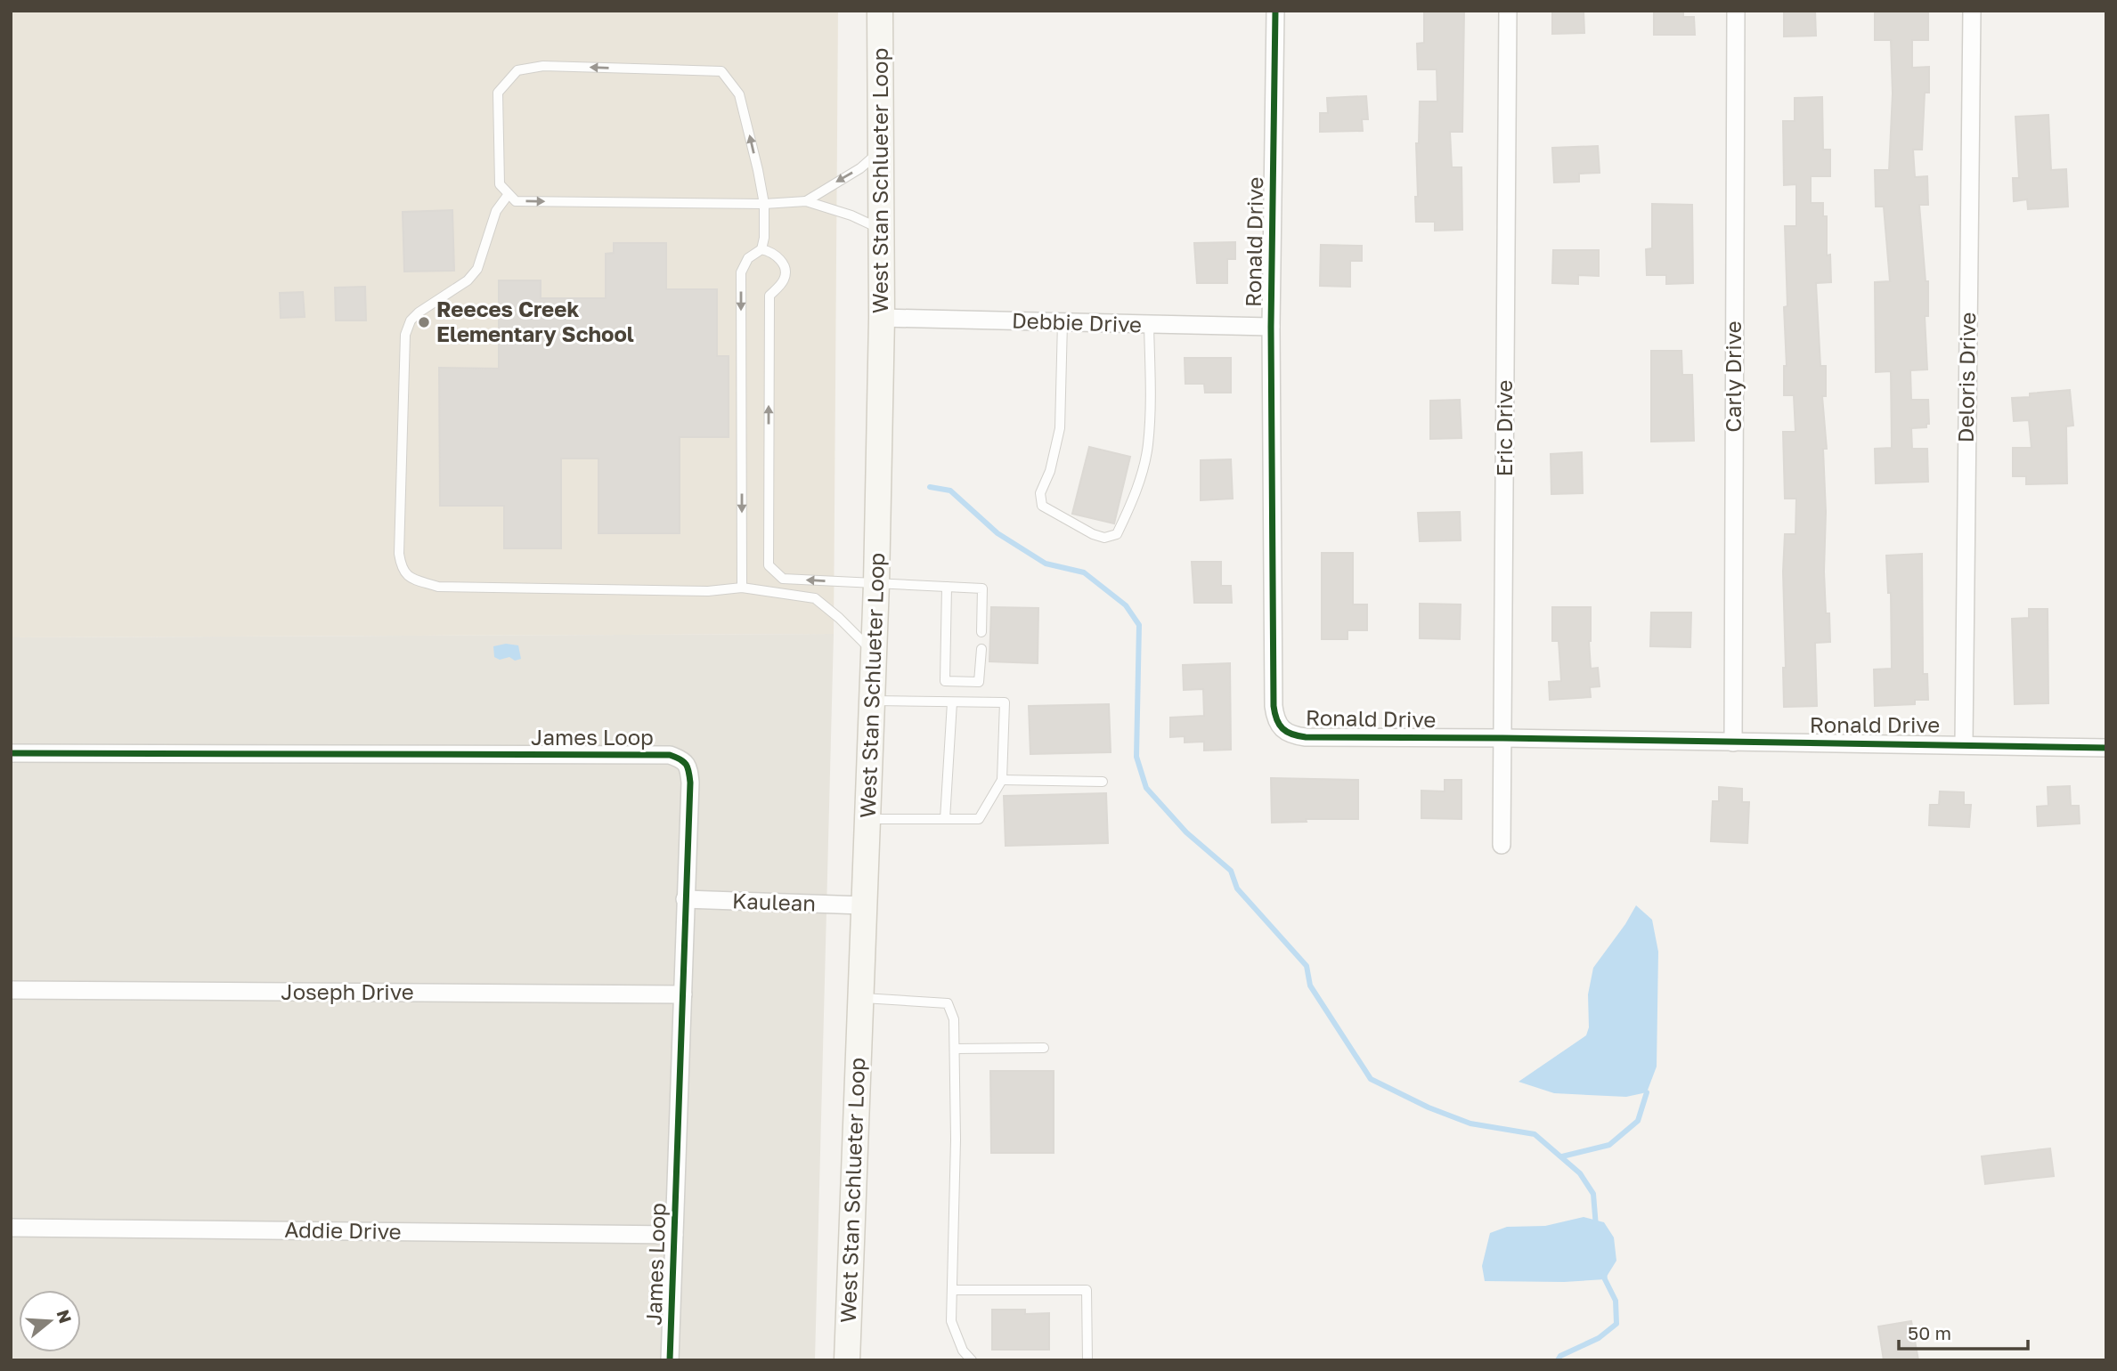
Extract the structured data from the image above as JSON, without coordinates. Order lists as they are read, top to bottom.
{
  "streets": {
    "main road": ["West Stan Schlueter Loop"],
    "street": [
      "Ronald Drive",
      "Debbie Drive",
      "Carly Drive",
      "Deloris Drive",
      "Eric Drive",
      "James Loop",
      "Kaulean",
      "Joseph Drive",
      "Addie Drive"
    ]
  },
  "crossings": [
    ["West Stan Schlueter Loop", "Debbie Drive"],
    ["West Stan Schlueter Loop", "Kaulean"],
    ["Ronald Drive", "Debbie Drive"],
    ["Ronald Drive", "Carly Drive"],
    ["Ronald Drive", "Deloris Drive"],
    ["Ronald Drive", "Eric Drive"],
    ["James Loop", "Kaulean"],
    ["James Loop", "Joseph Drive"],
    ["James Loop", "Addie Drive"]
  ],
  "places": ["Reeces Creek Elementary School"],
  "scale_bar": "50 m",
  "north": "right"
}
